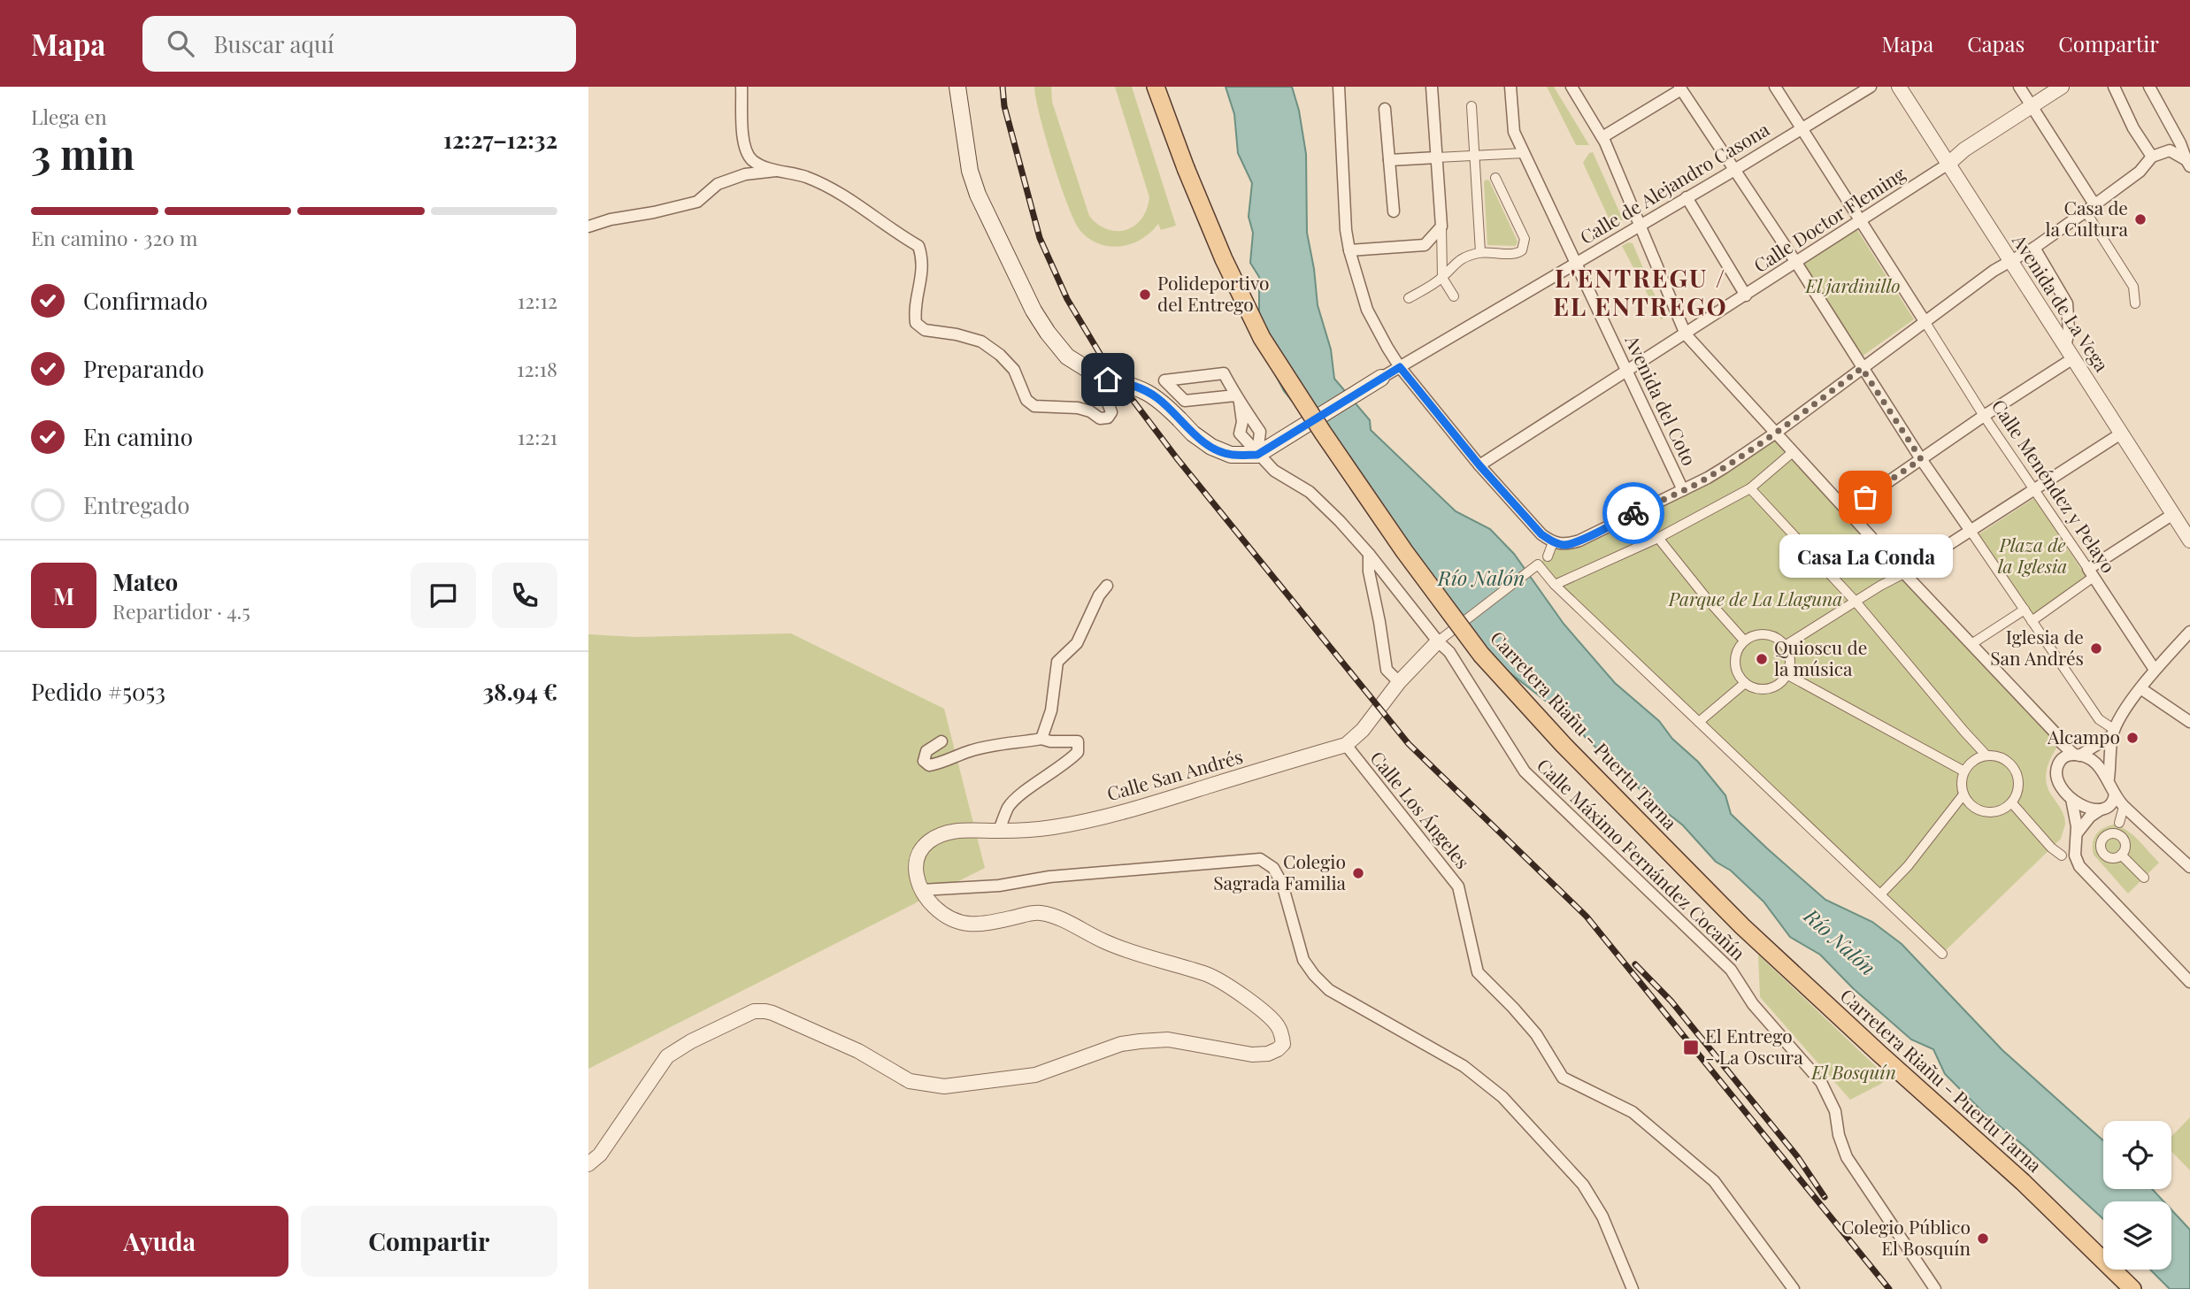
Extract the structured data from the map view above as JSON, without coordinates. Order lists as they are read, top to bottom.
{
  "streets": {
    "main road": ["Carretera Riañu - Puertu Tarna"],
    "street": [
      "Calle de Alejandro Casona",
      "Calle Doctor Fleming",
      "Avenida de La Vega",
      "Avenida del Coto",
      "Calle Menéndez y Pelayo",
      "Calle San Andrés",
      "Calle Los Ángeles",
      "Calle Máximo Fernández Cocañín"
    ]
  },
  "crossings": [
    ["Calle de Alejandro Casona", "Avenida del Coto"],
    ["Calle Doctor Fleming", "Avenida de La Vega"],
    ["Calle Doctor Fleming", "Avenida del Coto"],
    ["Calle San Andrés", "Calle Los Ángeles"],
    ["Calle San Andrés", "Calle Máximo Fernández Cocañín"]
  ],
  "districts": ["L'ENTREGU / EL ENTREGO"],
  "water": ["Río Nalón"],
  "parks": [
    "El jardinillo",
    "Plaza de la Iglesia",
    "Parque de La Llaguna",
    "El Bosquín"
  ],
  "places": {
    "other": [
      "Casa de la Cultura",
      "Polideportivo del Entrego",
      "Casa La Conda",
      "Iglesia de San Andrés",
      "Quioscu de la música",
      "Alcampo",
      "Colegio Sagrada Familia",
      "Colegio Público El Bosquín"
    ],
    "transit": ["El Entrego - La Oscura"]
  },
  "page": {
    "header": "Mapa",
    "search": "Buscar aquí",
    "nav": ["Mapa", "Capas", "Compartir"],
    "heading": ["3 min", "Llega en", "12:27–12:32"],
    "panel": [
      "Mateo",
      "Repartidor · 4.5",
      "Pedido #5053",
      "38.94 €"
    ],
    "bar": "En camino · 320 m",
    "list": [
      ["Confirmado", "12:12"],
      ["Preparando", "12:18"],
      ["En camino", "12:21"],
      "Entregado"
    ],
    "bubble": "Casa La Conda",
    "round": "M",
    "buttons": ["Ayuda", "Compartir"]
  }
}
